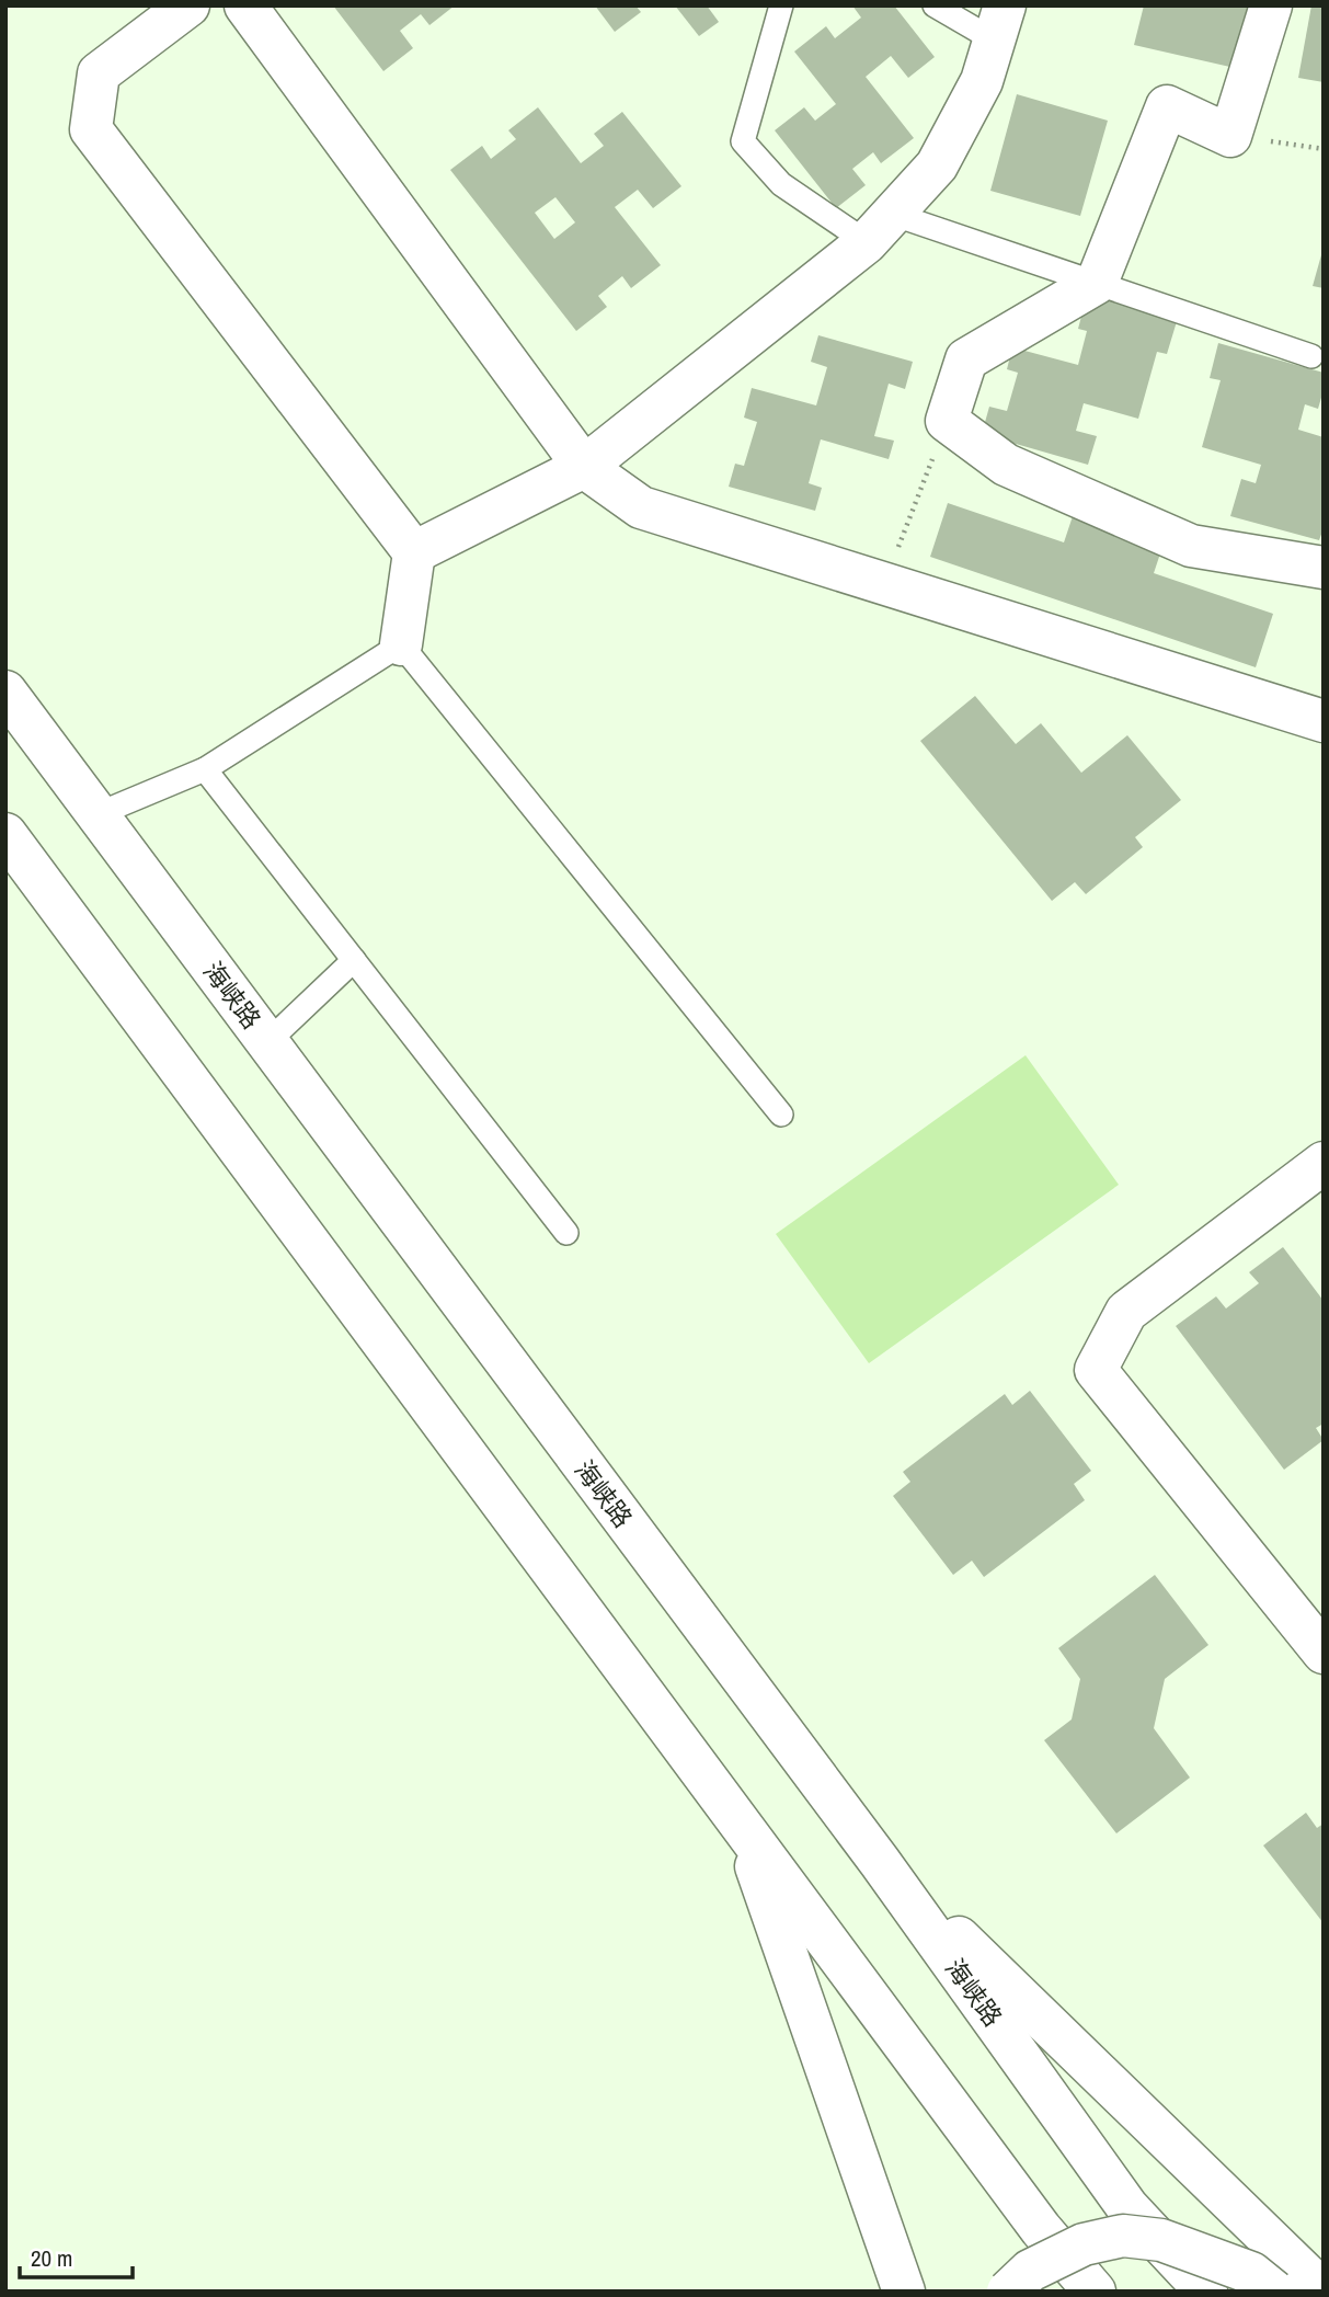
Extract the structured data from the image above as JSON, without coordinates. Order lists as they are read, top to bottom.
{
  "streets": {
    "main road": ["海峡路"]
  },
  "scale_bar": "20 m"
}
